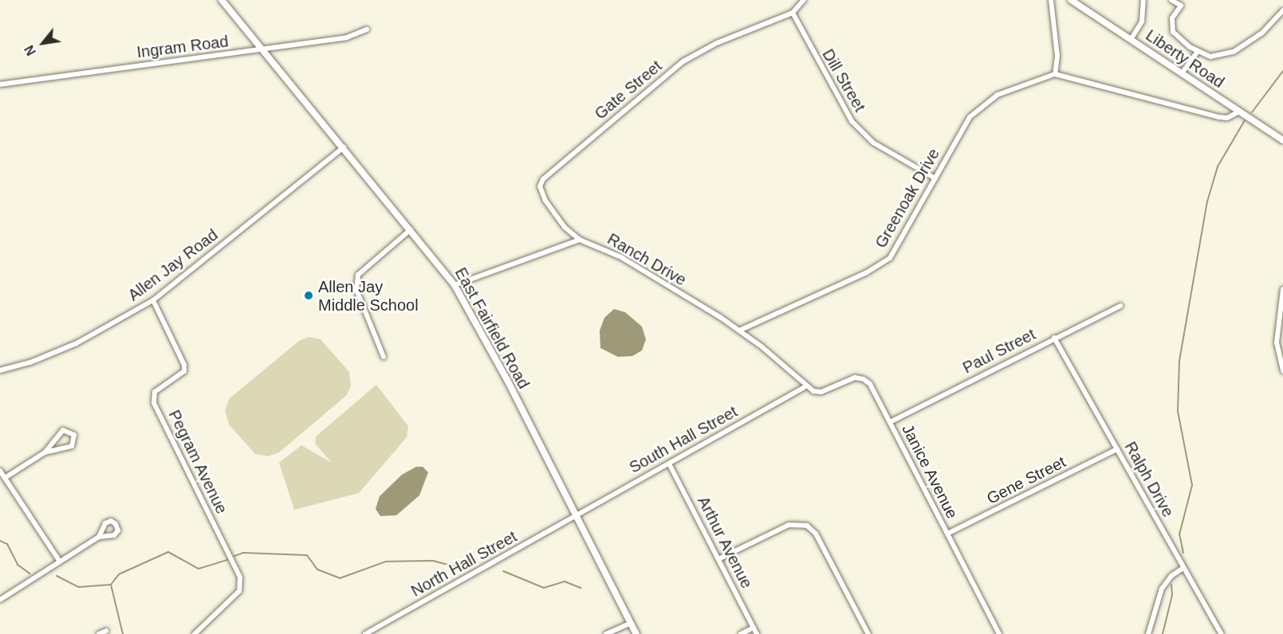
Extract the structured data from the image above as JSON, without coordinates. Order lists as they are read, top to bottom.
{
  "streets": {
    "main road": ["Liberty Road", "East Fairfield Road"],
    "street": [
      "Ingram Road",
      "Dill Street",
      "Gate Street",
      "Greenoak Drive",
      "Ranch Drive",
      "Allen Jay Road",
      "Paul Street",
      "South Hall Street",
      "Pegram Avenue",
      "Janice Avenue",
      "Ralph Drive",
      "Gene Street",
      "Arthur Avenue",
      "North Hall Street"
    ]
  },
  "crossings": [
    ["Ingram Road", "East Fairfield Road"],
    ["Dill Street", "Gate Street"],
    ["Dill Street", "Greenoak Drive"],
    ["Gate Street", "Ranch Drive"],
    ["Greenoak Drive", "Ranch Drive"],
    ["Ranch Drive", "South Hall Street"],
    ["Ranch Drive", "Janice Avenue"],
    ["Allen Jay Road", "East Fairfield Road"],
    ["Allen Jay Road", "Pegram Avenue"],
    ["East Fairfield Road", "South Hall Street"],
    ["East Fairfield Road", "North Hall Street"],
    ["Paul Street", "Janice Avenue"],
    ["Paul Street", "Ralph Drive"],
    ["South Hall Street", "Janice Avenue"],
    ["South Hall Street", "Arthur Avenue"],
    ["South Hall Street", "North Hall Street"],
    ["Janice Avenue", "Gene Street"],
    ["Ralph Drive", "Gene Street"]
  ],
  "places": ["Allen Jay Middle School"],
  "north": "bottom left"
}
